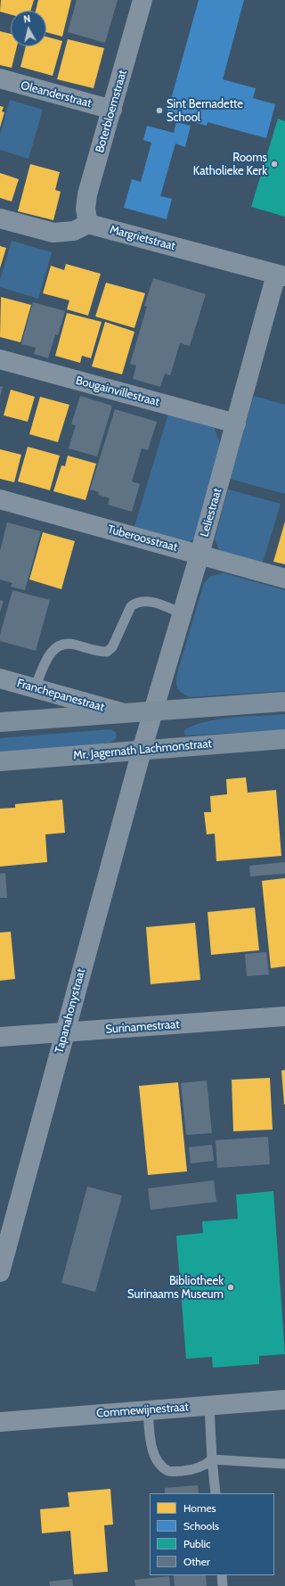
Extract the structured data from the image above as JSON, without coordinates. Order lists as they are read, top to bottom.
{
  "streets": {
    "main road": ["Mr. Jagernath Lachmonstraat"],
    "street": [
      "Oleanderstraat",
      "Boterbloemstraat",
      "Margrietstraat",
      "Bougainvillestraat",
      "Leliestraat",
      "Tuberoosstraat",
      "Franchepanestraat",
      "Tapanahonystraat",
      "Surinamestraat",
      "Commewijnestraat"
    ]
  },
  "crossings": [
    ["Oleanderstraat", "Boterbloemstraat"],
    ["Boterbloemstraat", "Margrietstraat"],
    ["Margrietstraat", "Leliestraat"],
    ["Bougainvillestraat", "Leliestraat"],
    ["Leliestraat", "Tuberoosstraat"],
    ["Leliestraat", "Mr. Jagernath Lachmonstraat"],
    ["Leliestraat", "Tapanahonystraat"],
    ["Mr. Jagernath Lachmonstraat", "Tapanahonystraat"],
    ["Tapanahonystraat", "Surinamestraat"]
  ],
  "places": ["Sint Bernadette School", "Rooms Katholieke Kerk", "Bibliotheek Surinaams Museum"],
  "legend": [
    "Homes",
    "Schools",
    "Public",
    "Other"
  ],
  "north": "top"
}
